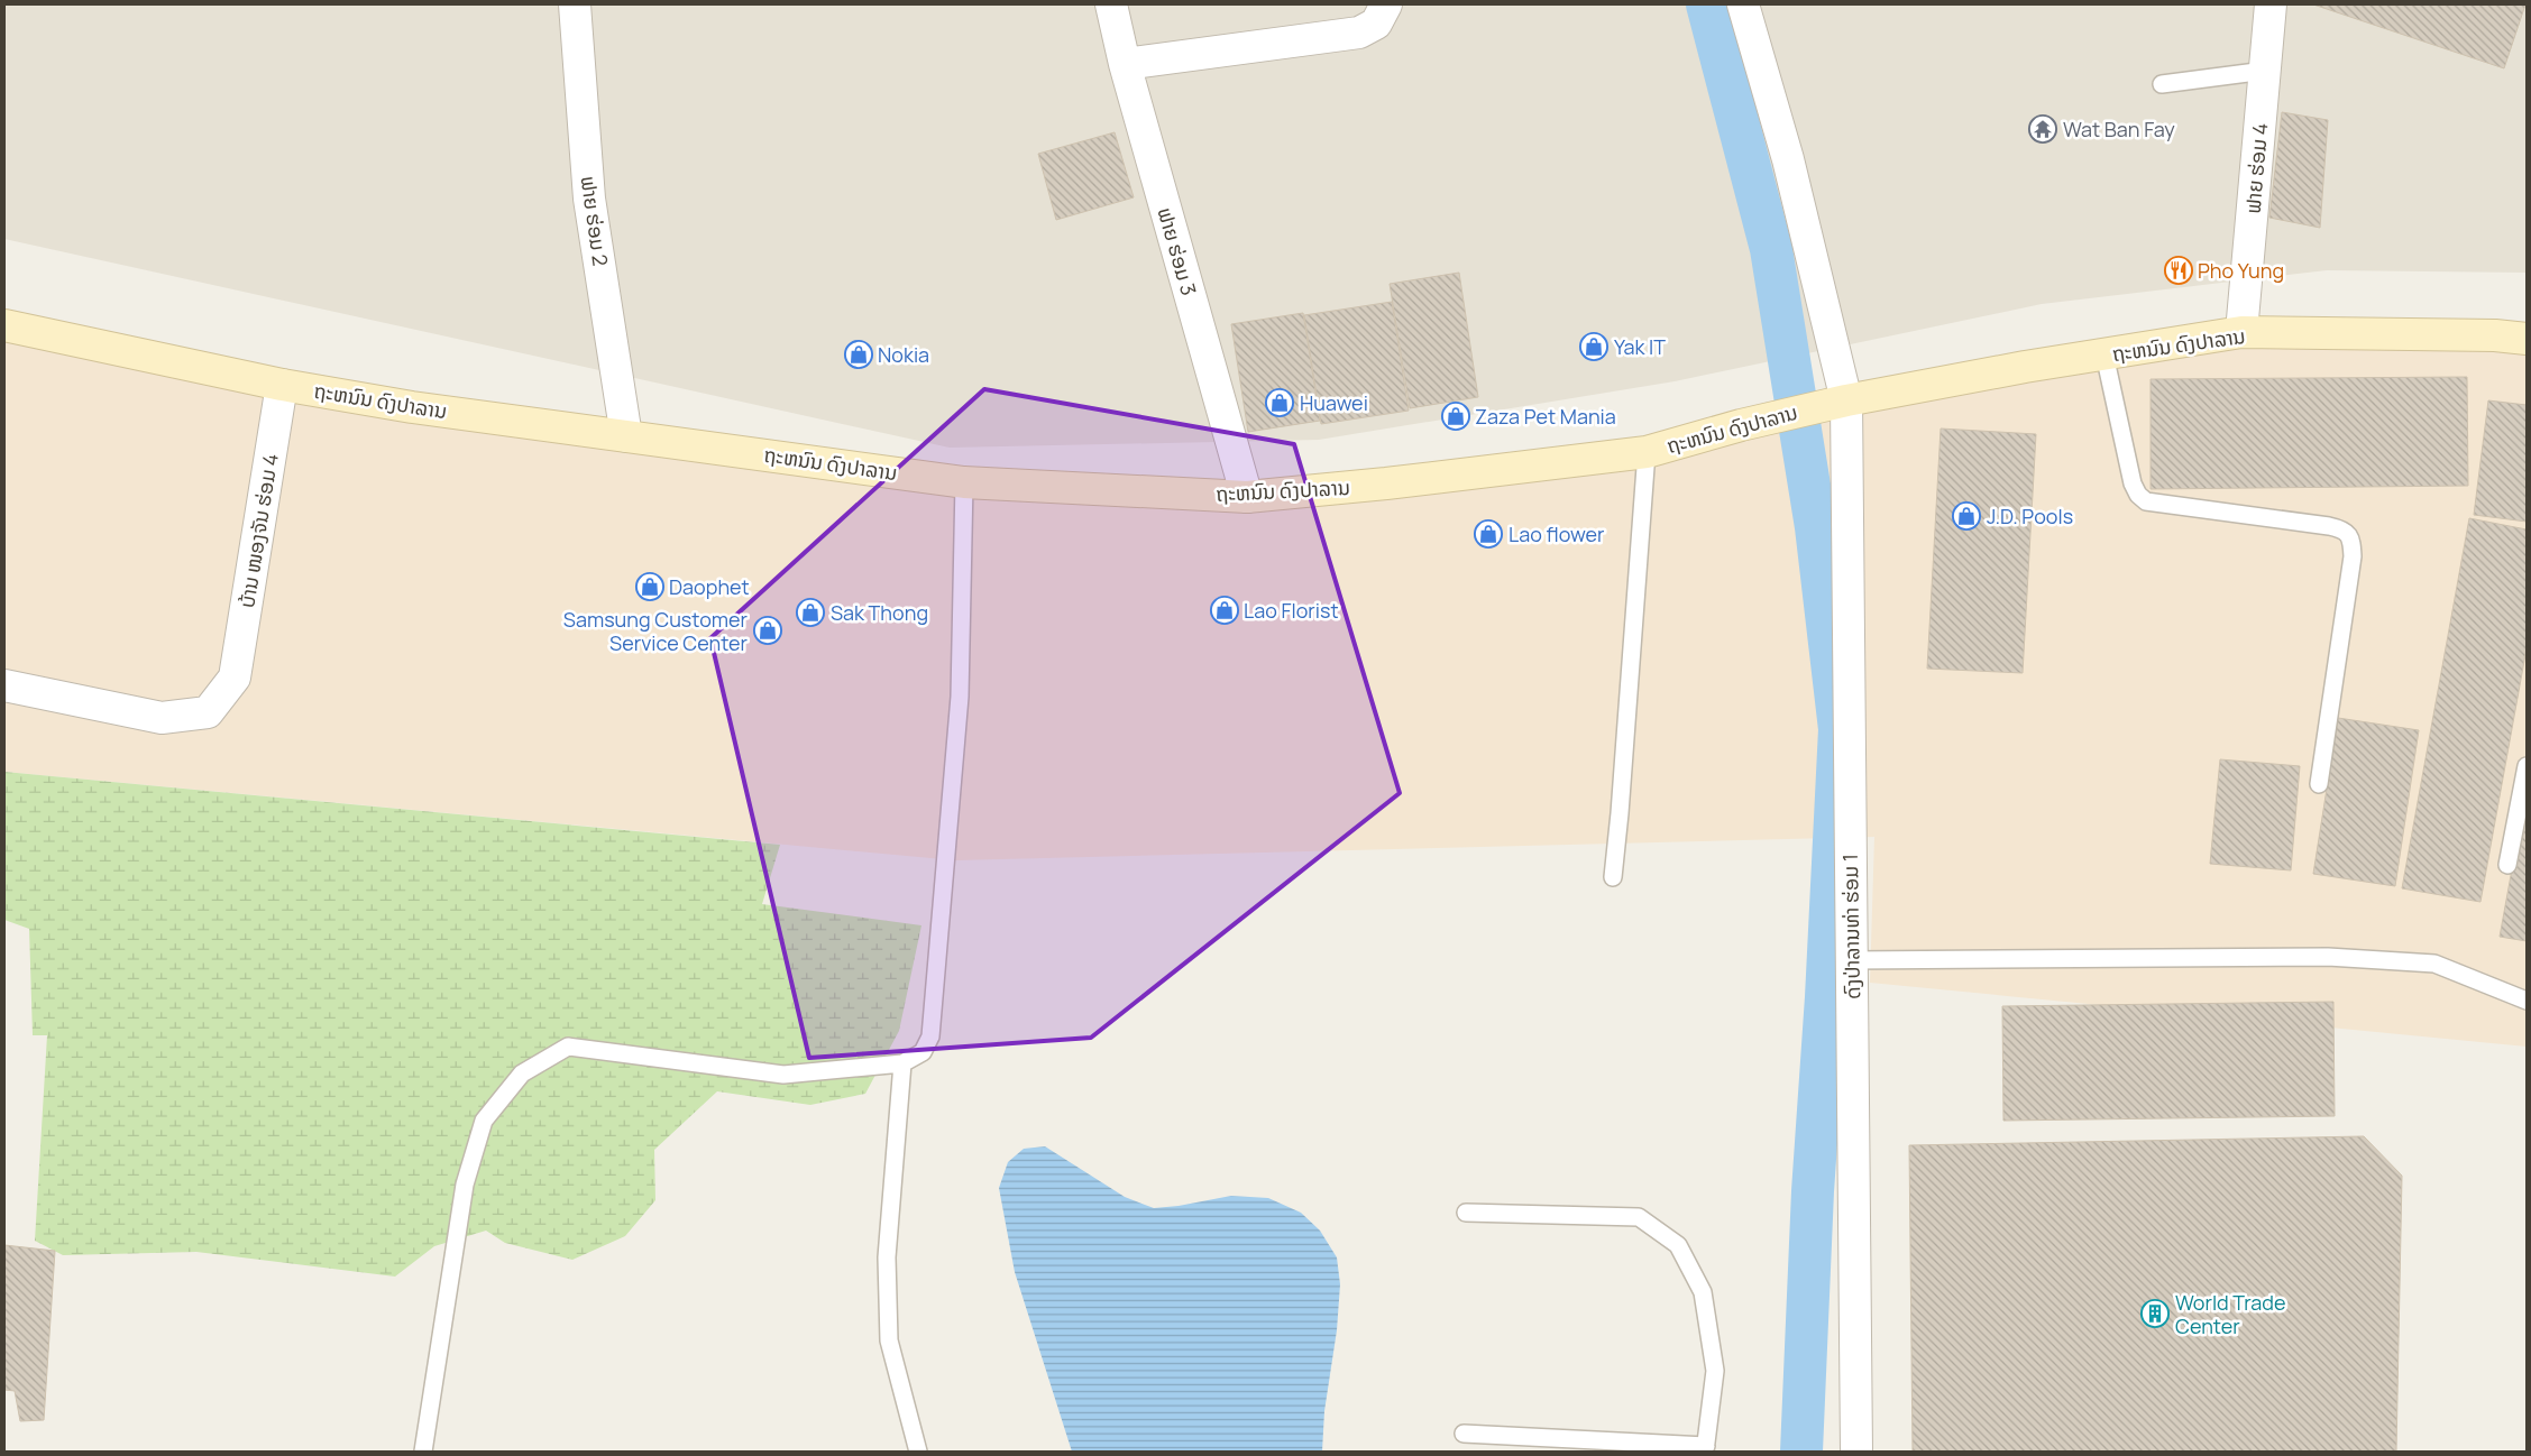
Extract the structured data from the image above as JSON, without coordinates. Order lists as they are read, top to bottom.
{
  "streets": {
    "street": [
      "ຟາຍ ຮ່ອມ 4",
      "ຟາຍ ຮ່ອມ 2",
      "ຟາຍ ຮ່ອມ 3",
      "ຖະຫນົນ ດົງປາລານ",
      "ບ້ານ ໜອງຈັນ ຮ່ອມ 4",
      "ດົງປ່າລານທ່າ ຮ່ອມ 1"
    ]
  },
  "crossings": [
    ["ຟາຍ ຮ່ອມ 4", "ຖະຫນົນ ດົງປາລານ"],
    ["ຟາຍ ຮ່ອມ 2", "ຖະຫນົນ ດົງປາລານ"],
    ["ຟາຍ ຮ່ອມ 3", "ຖະຫນົນ ດົງປາລານ"],
    ["ຖະຫນົນ ດົງປາລານ", "ບ້ານ ໜອງຈັນ ຮ່ອມ 4"],
    ["ຖະຫນົນ ດົງປາລານ", "ດົງປ່າລານທ່າ ຮ່ອມ 1"]
  ],
  "places": {
    "temple": ["Wat Ban Fay"],
    "restaurant": ["Pho Yung"],
    "shop": [
      "Yak IT",
      "Nokia",
      "Huawei",
      "Zaza Pet Mania",
      "J.D. Pools",
      "Lao flower",
      "Daophet",
      "Lao Florist",
      "Sak Thong",
      "Samsung Customer Service Center"
    ],
    "building": ["World Trade Center"]
  }
}
